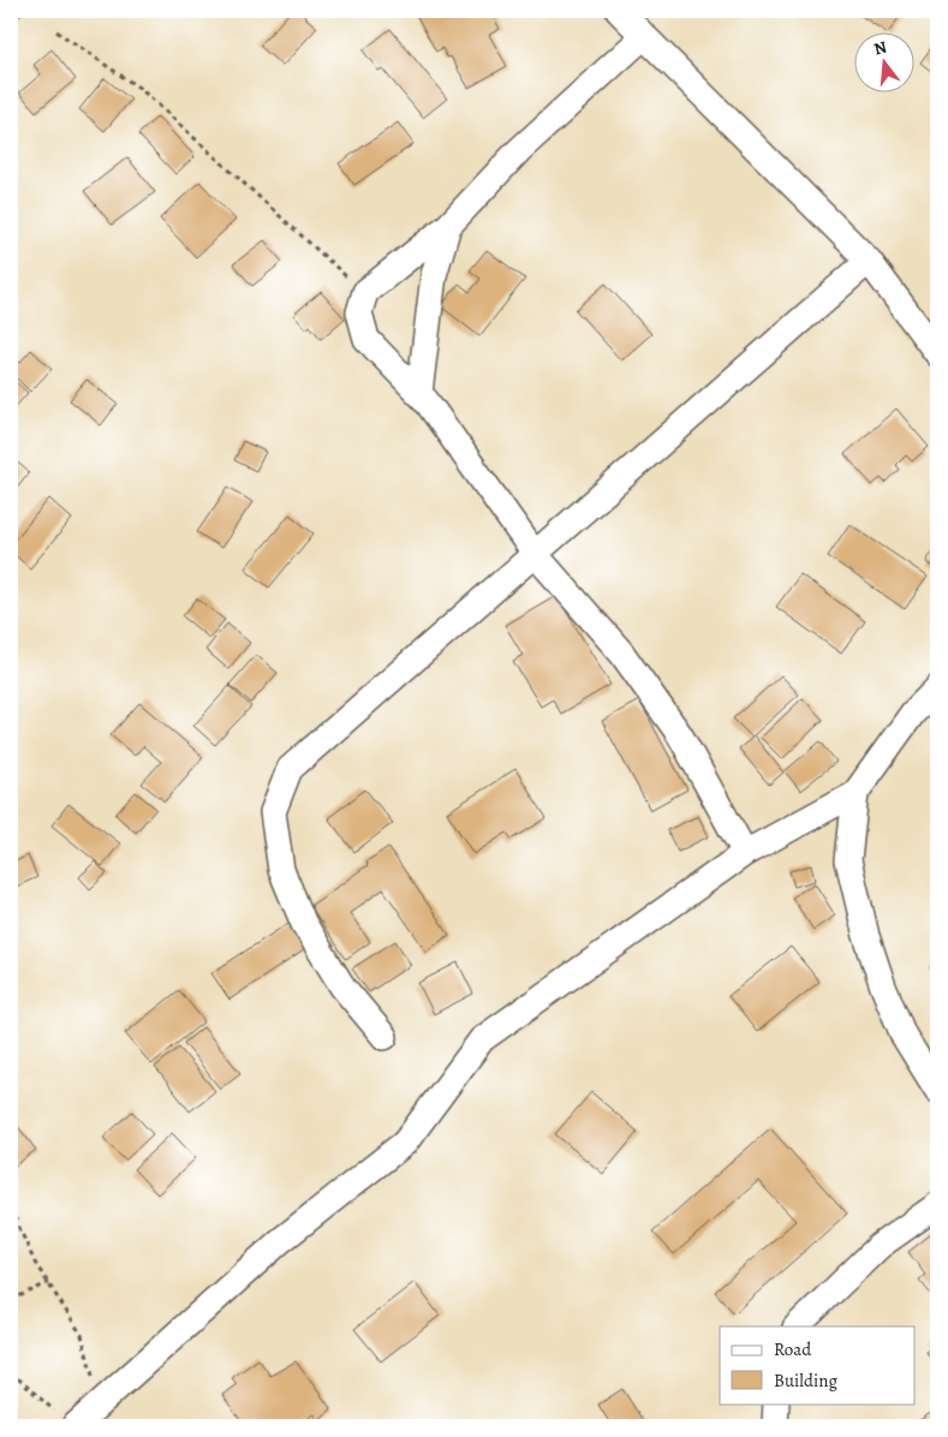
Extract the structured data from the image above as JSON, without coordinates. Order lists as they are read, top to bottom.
{
  "legend": ["Road", "Building"],
  "north": "top"
}
